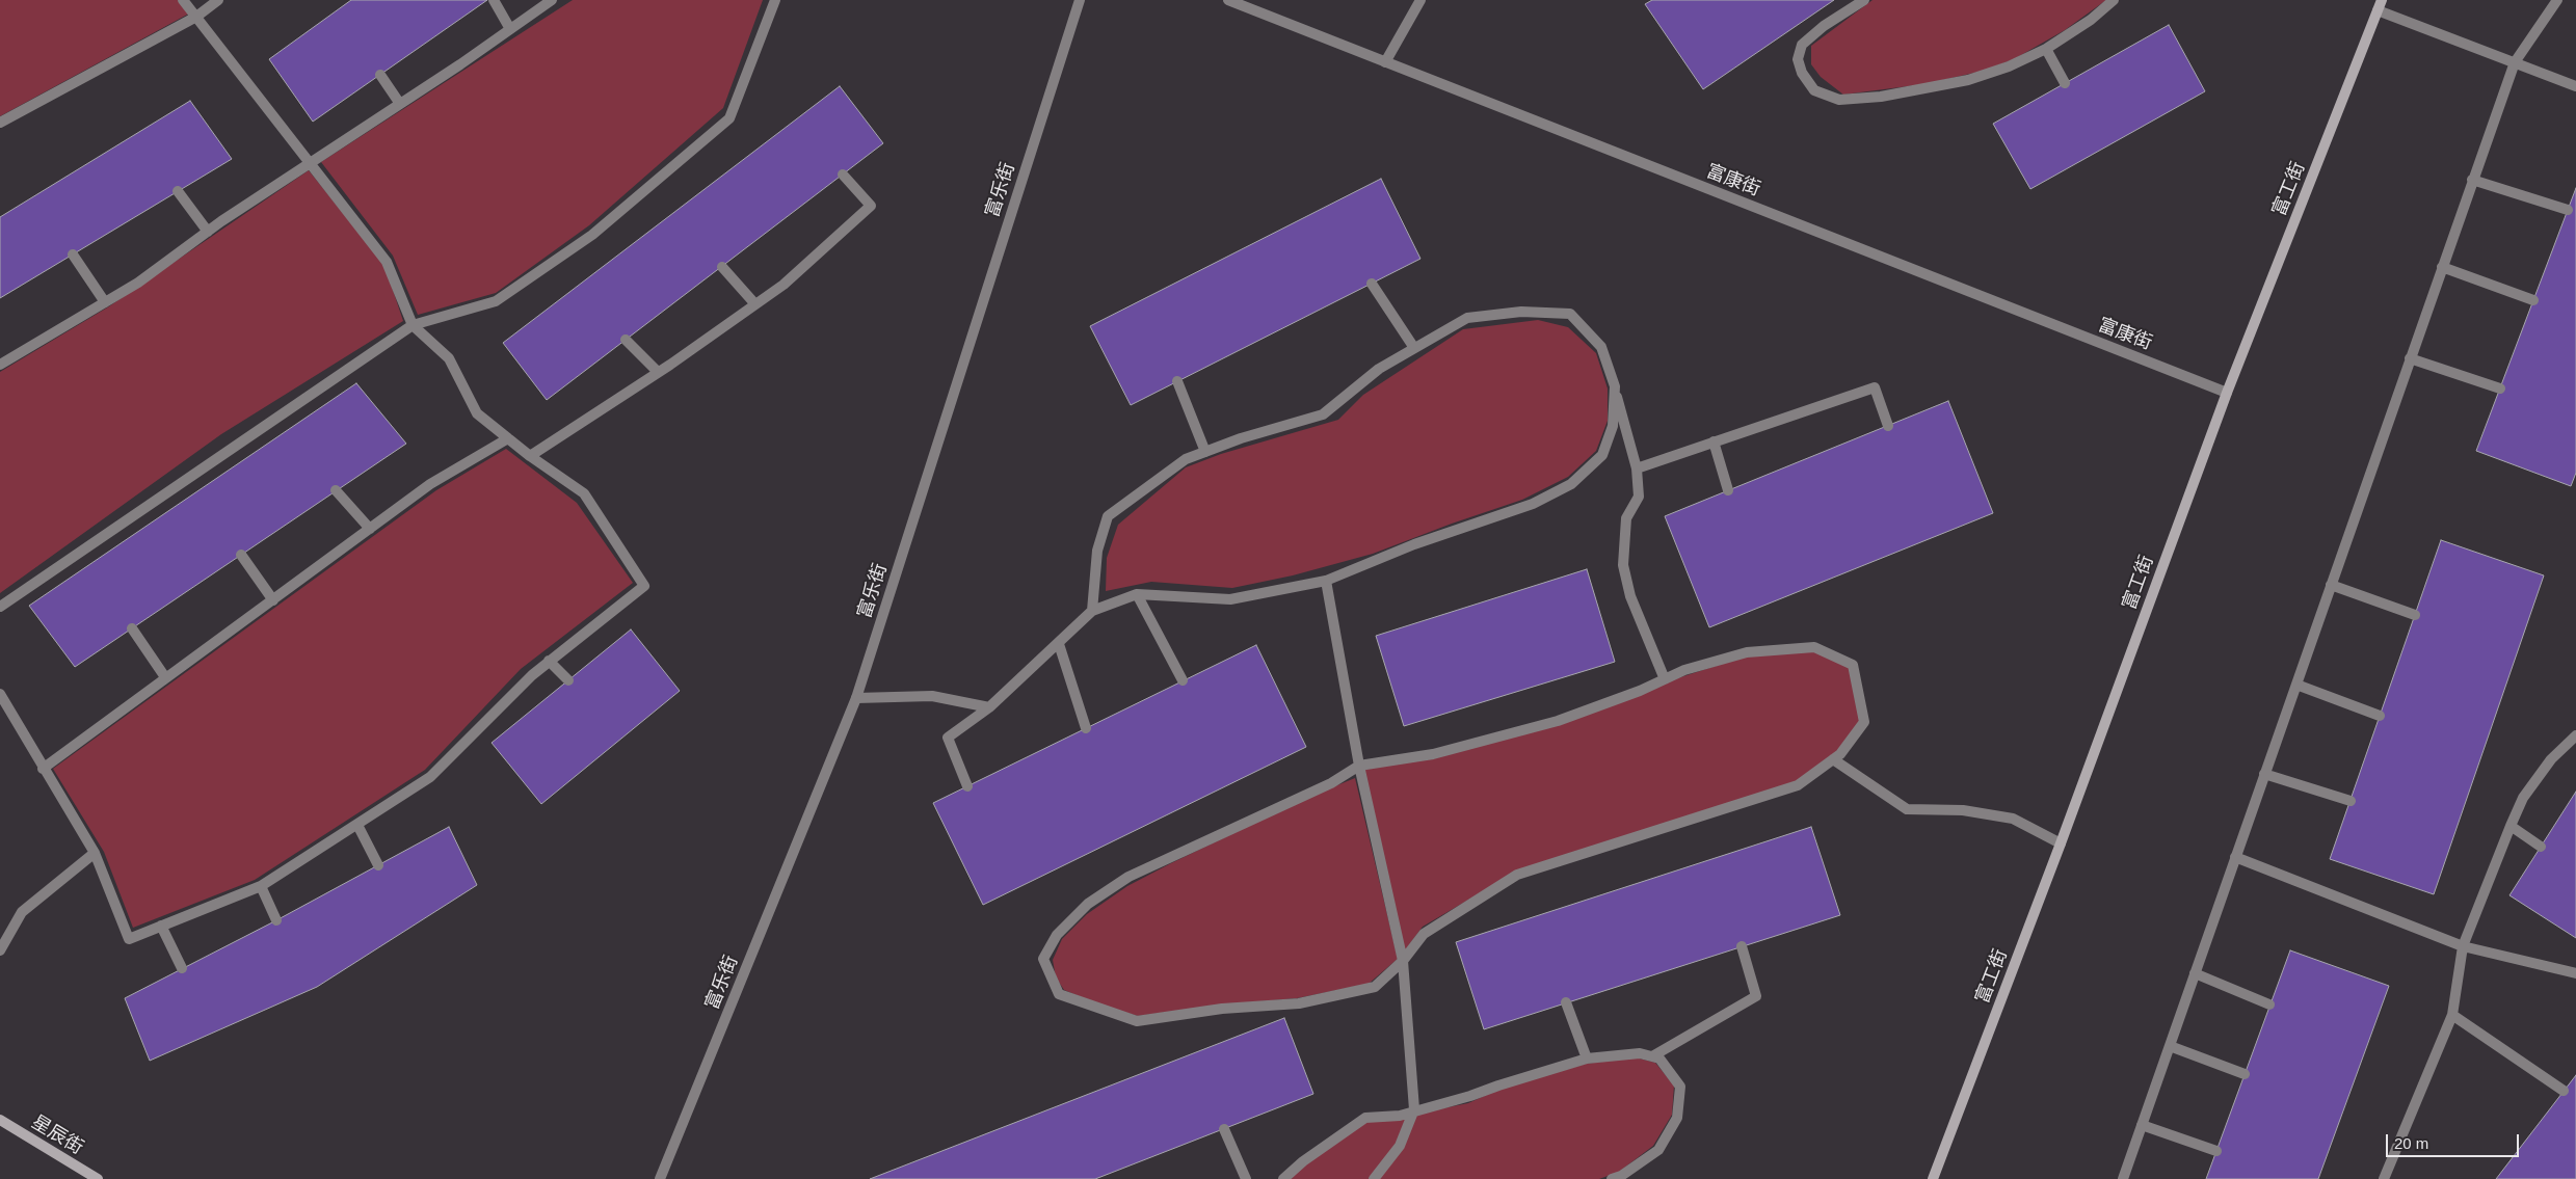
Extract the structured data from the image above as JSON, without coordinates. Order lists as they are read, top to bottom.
{
  "streets": {
    "street": [
      "富康街",
      "富工街",
      "富乐街",
      "星辰街"
    ]
  },
  "crossings": [
    ["富康街", "富工街"]
  ],
  "scale_bar": "20 m"
}
